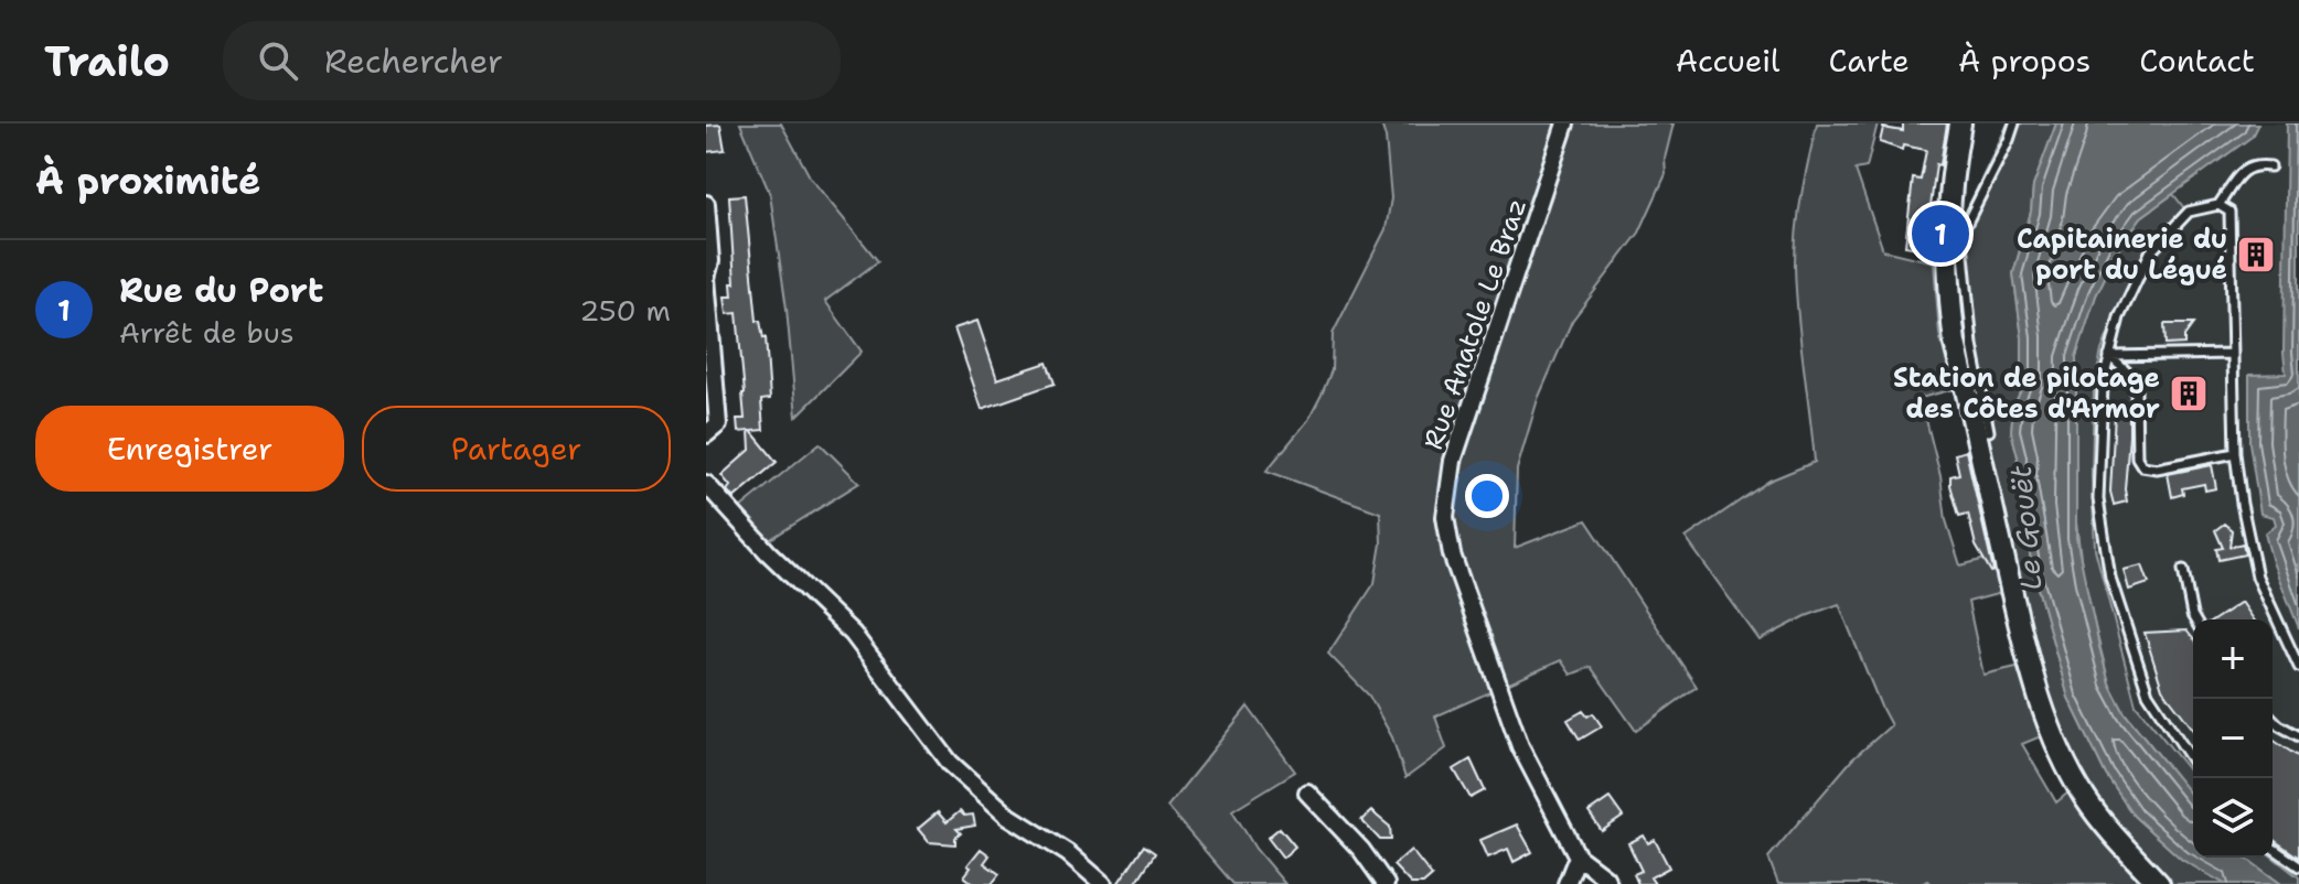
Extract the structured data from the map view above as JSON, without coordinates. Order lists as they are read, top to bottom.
{
  "streets": {
    "street": ["Rue Anatole Le Braz"]
  },
  "water": ["Le Gouët"],
  "places": {
    "building": ["Capitainerie du port du Légué", "Station de pilotage des Côtes d'Armor"]
  },
  "page": {
    "header": "Trailo",
    "search": "Rechercher",
    "nav": [
      "Accueil",
      "Carte",
      "À propos",
      "Contact"
    ],
    "heading": "À proximité",
    "pins": "1",
    "list": [
      {
        "mark": "1",
        "name": "Rue du Port",
        "note": "Arrêt de bus",
        "value": "250 m"
      }
    ],
    "buttons": ["Enregistrer", "Partager"],
    "map_buttons": ["+", "−"]
  }
}
